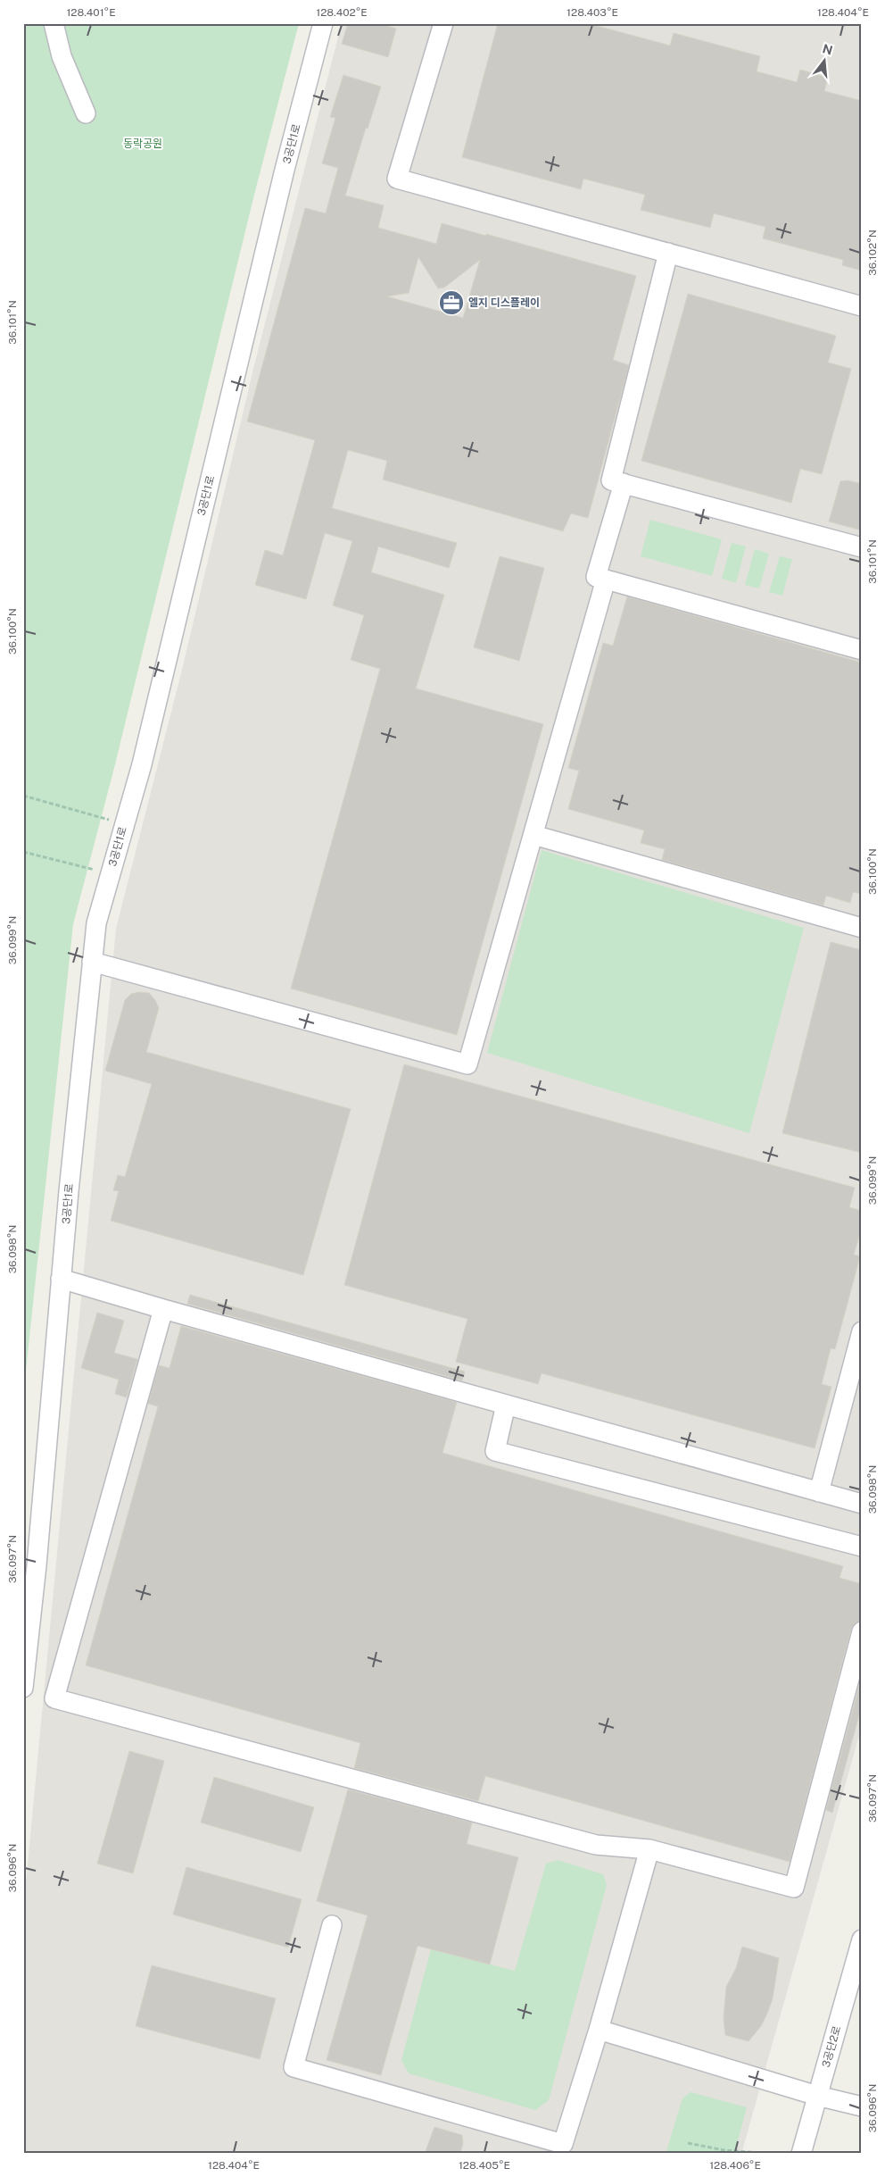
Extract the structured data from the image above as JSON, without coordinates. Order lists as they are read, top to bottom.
{
  "streets": {
    "street": ["3공단1로", "3공단2로"]
  },
  "parks": ["동락공원"],
  "places": {
    "office": ["엘지 디스플레이"]
  },
  "north": "top",
  "coordinates": [
    "128.401°E",
    "128.402°E",
    "128.403°E",
    "128.404°E",
    "36.102°N",
    "36.101°N",
    "36.100°N",
    "36.099°N",
    "36.098°N",
    "36.097°N",
    "36.096°N",
    "128.405°E",
    "128.406°E"
  ]
}
